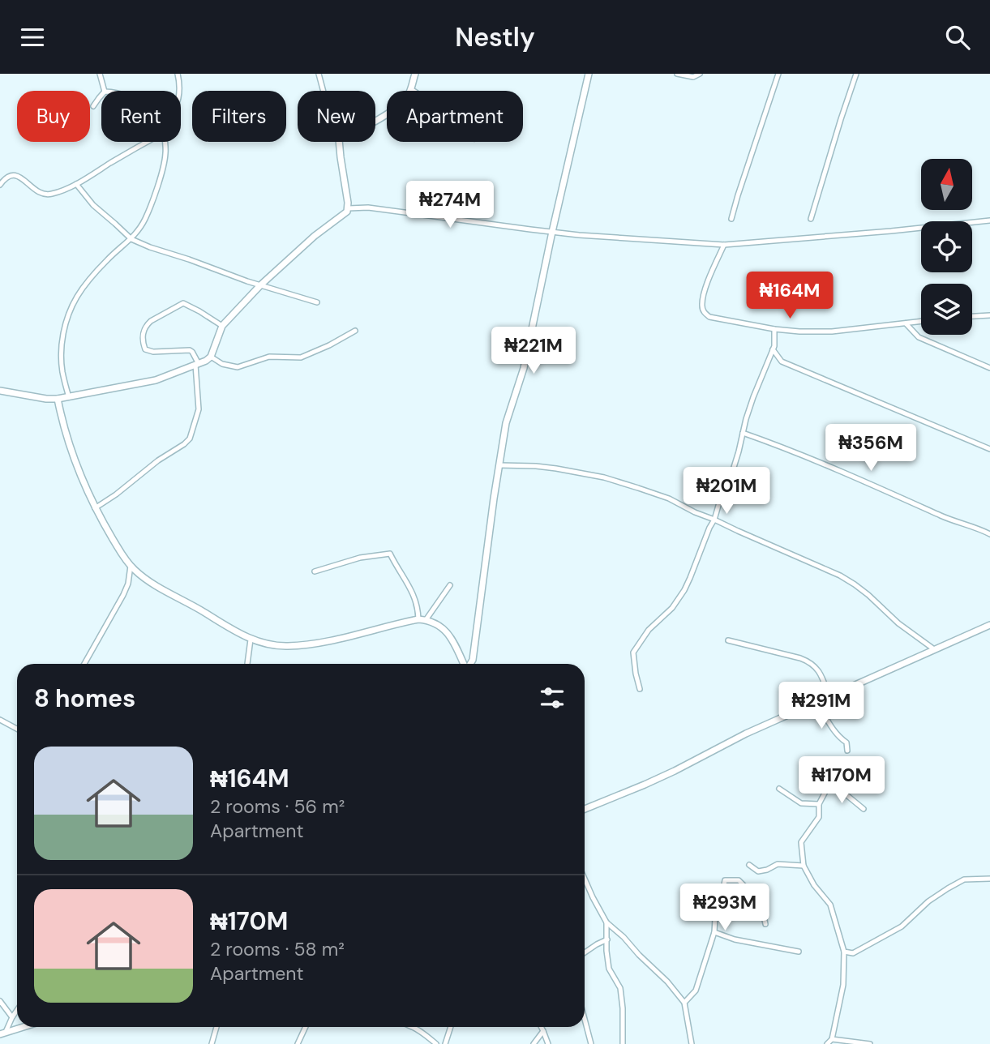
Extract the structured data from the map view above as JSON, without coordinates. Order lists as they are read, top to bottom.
{
  "north": "top",
  "page": {
    "header": "Nestly",
    "chip": [
      "Buy",
      "Rent",
      "Filters",
      "New",
      "Apartment"
    ],
    "price": [
      "₦274M",
      "₦164M",
      "₦221M",
      "₦356M",
      "₦201M",
      "₦291M",
      "₦170M",
      "₦293M"
    ],
    "heading": "8 homes",
    "list": [
      {
        "name": "₦164M",
        "note": "2 rooms · 56 m² · Apartment"
      },
      {
        "name": "₦170M",
        "note": "2 rooms · 58 m² · Apartment"
      }
    ]
  }
}
